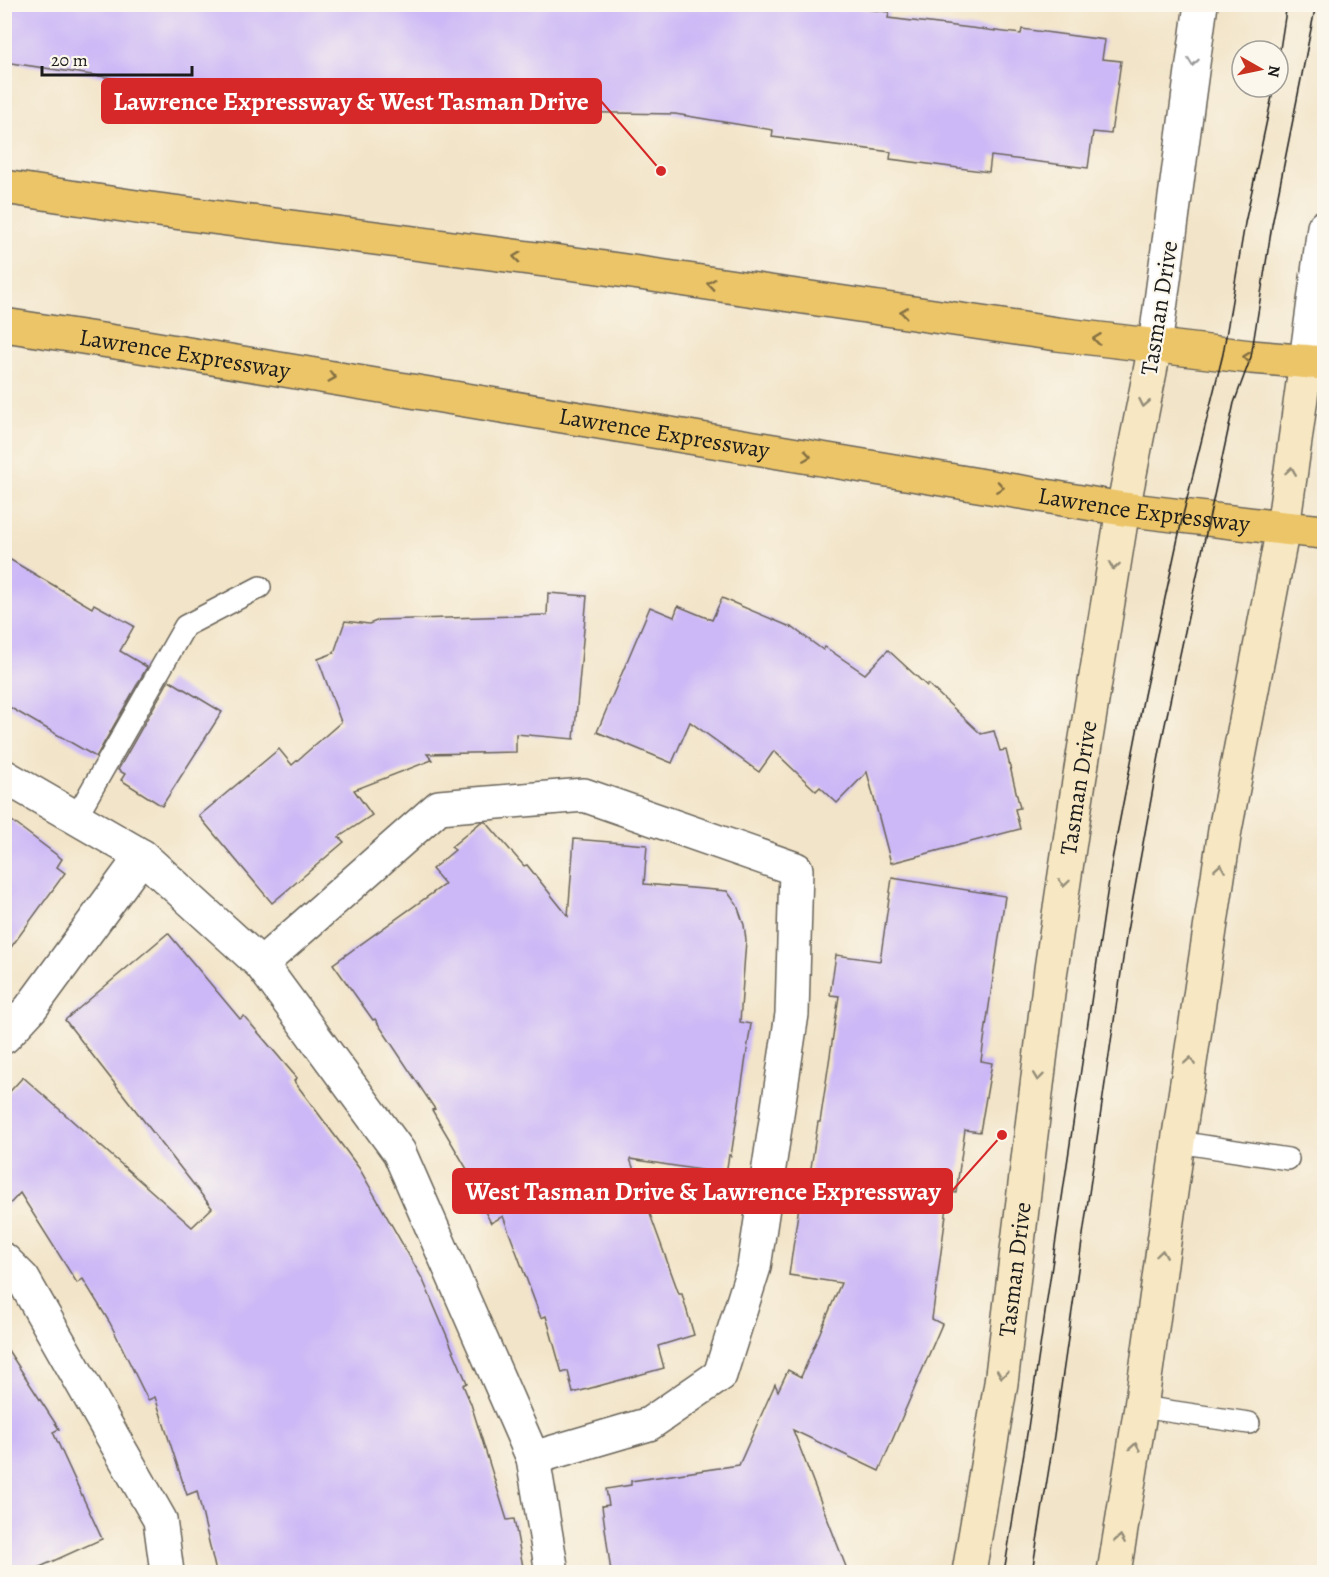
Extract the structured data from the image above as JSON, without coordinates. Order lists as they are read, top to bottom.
{
  "streets": {
    "highway": ["Lawrence Expressway"],
    "main road": ["Tasman Drive"]
  },
  "crossings": [
    ["Tasman Drive", "Lawrence Expressway"]
  ],
  "one_way": ["Tasman Drive"],
  "places": ["Lawrence Expressway & West Tasman Drive", "West Tasman Drive & Lawrence Expressway"],
  "scale_bar": "20 m",
  "north": "right"
}
